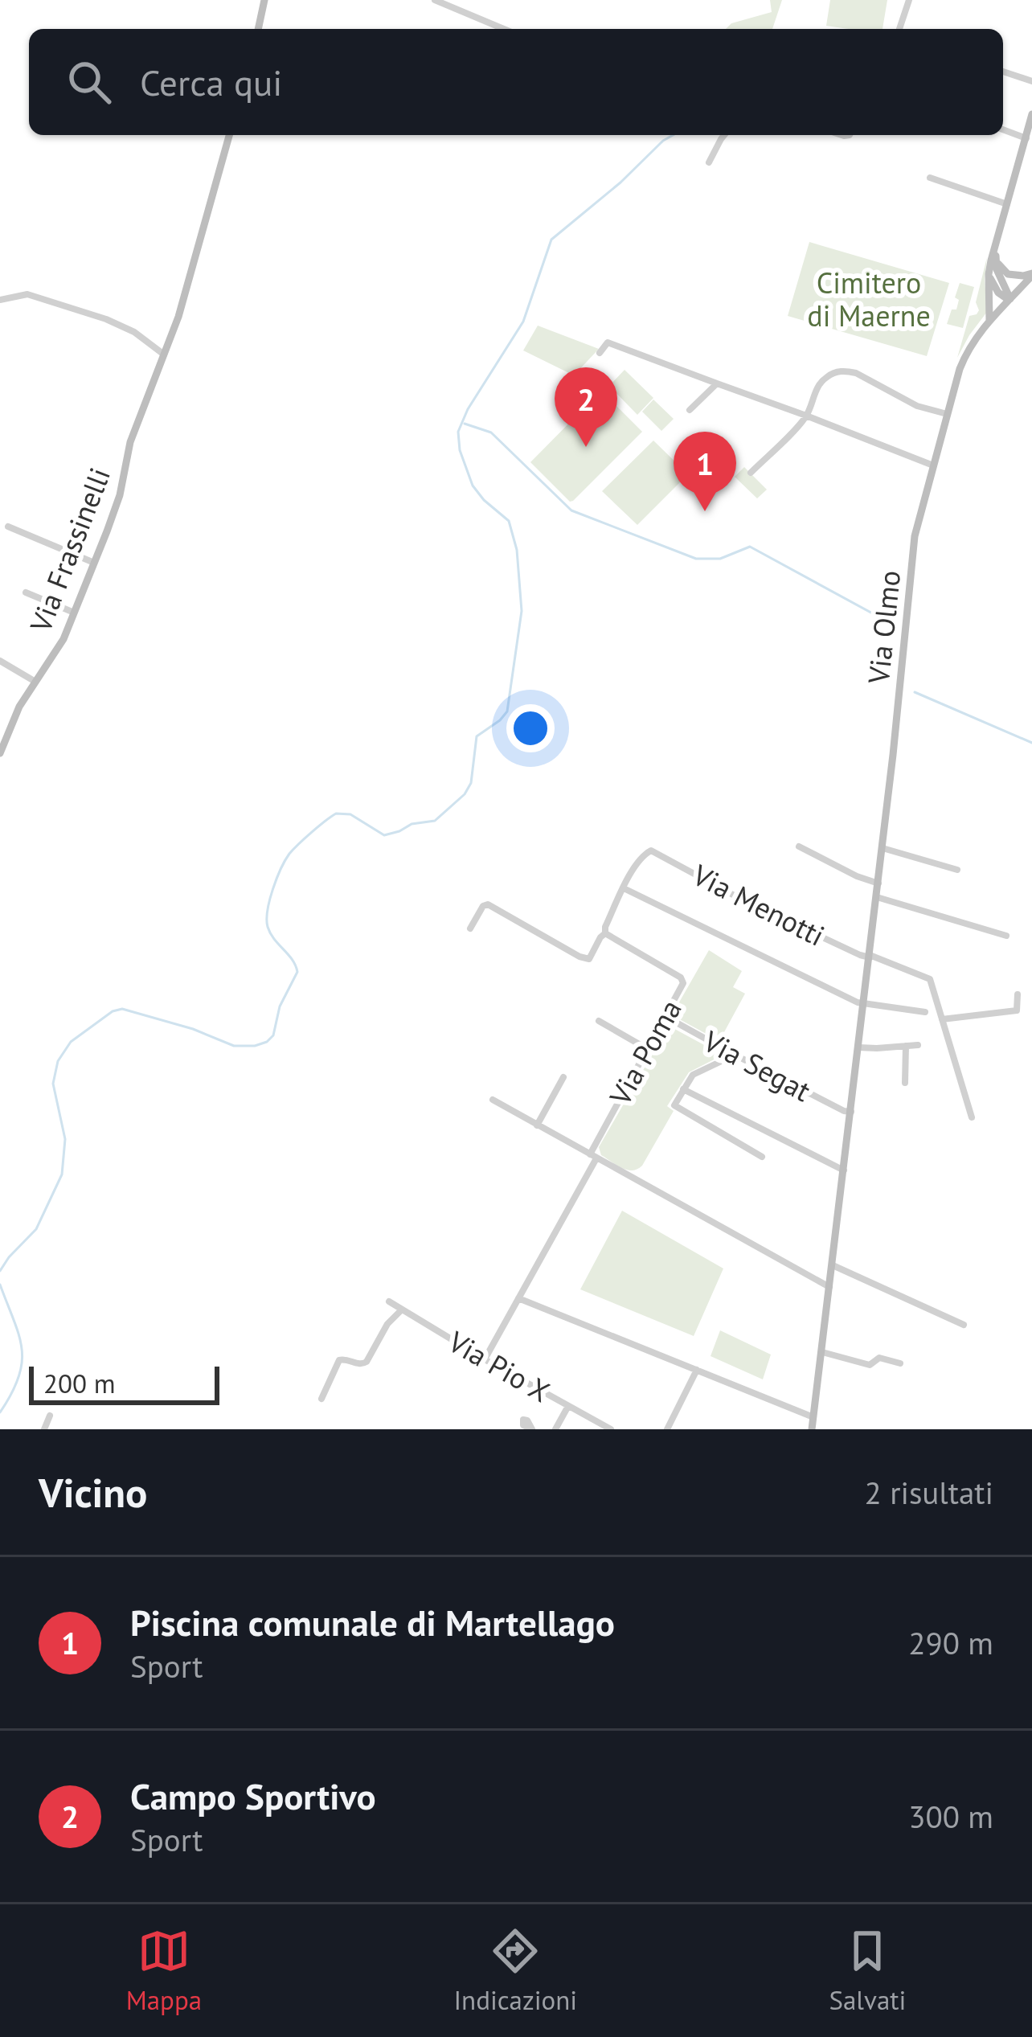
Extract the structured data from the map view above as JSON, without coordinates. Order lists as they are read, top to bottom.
{
  "streets": {
    "street": [
      "Via Frassinelli",
      "Via Olmo",
      "Via Menotti",
      "Via Poma",
      "Via Segat",
      "Via Pio X"
    ]
  },
  "crossings": [
    ["Via Olmo", "Via Menotti"],
    ["Via Olmo", "Via Segat"],
    ["Via Poma", "Via Segat"],
    ["Via Poma", "Via Pio X"]
  ],
  "parks": ["Cimitero di Maerne"],
  "scale_bar": "200 m",
  "page": {
    "search": "Cerca qui",
    "pins": ["2", "1"],
    "scale": "200 m",
    "heading": ["Vicino", "2 risultati"],
    "list": [
      {
        "mark": "1",
        "name": "Piscina comunale di Martellago",
        "note": "Sport",
        "value": "290 m"
      },
      {
        "mark": "2",
        "name": "Campo Sportivo",
        "note": "Sport",
        "value": "300 m"
      }
    ],
    "nav": ["Mappa", "Indicazioni", "Salvati"]
  }
}
